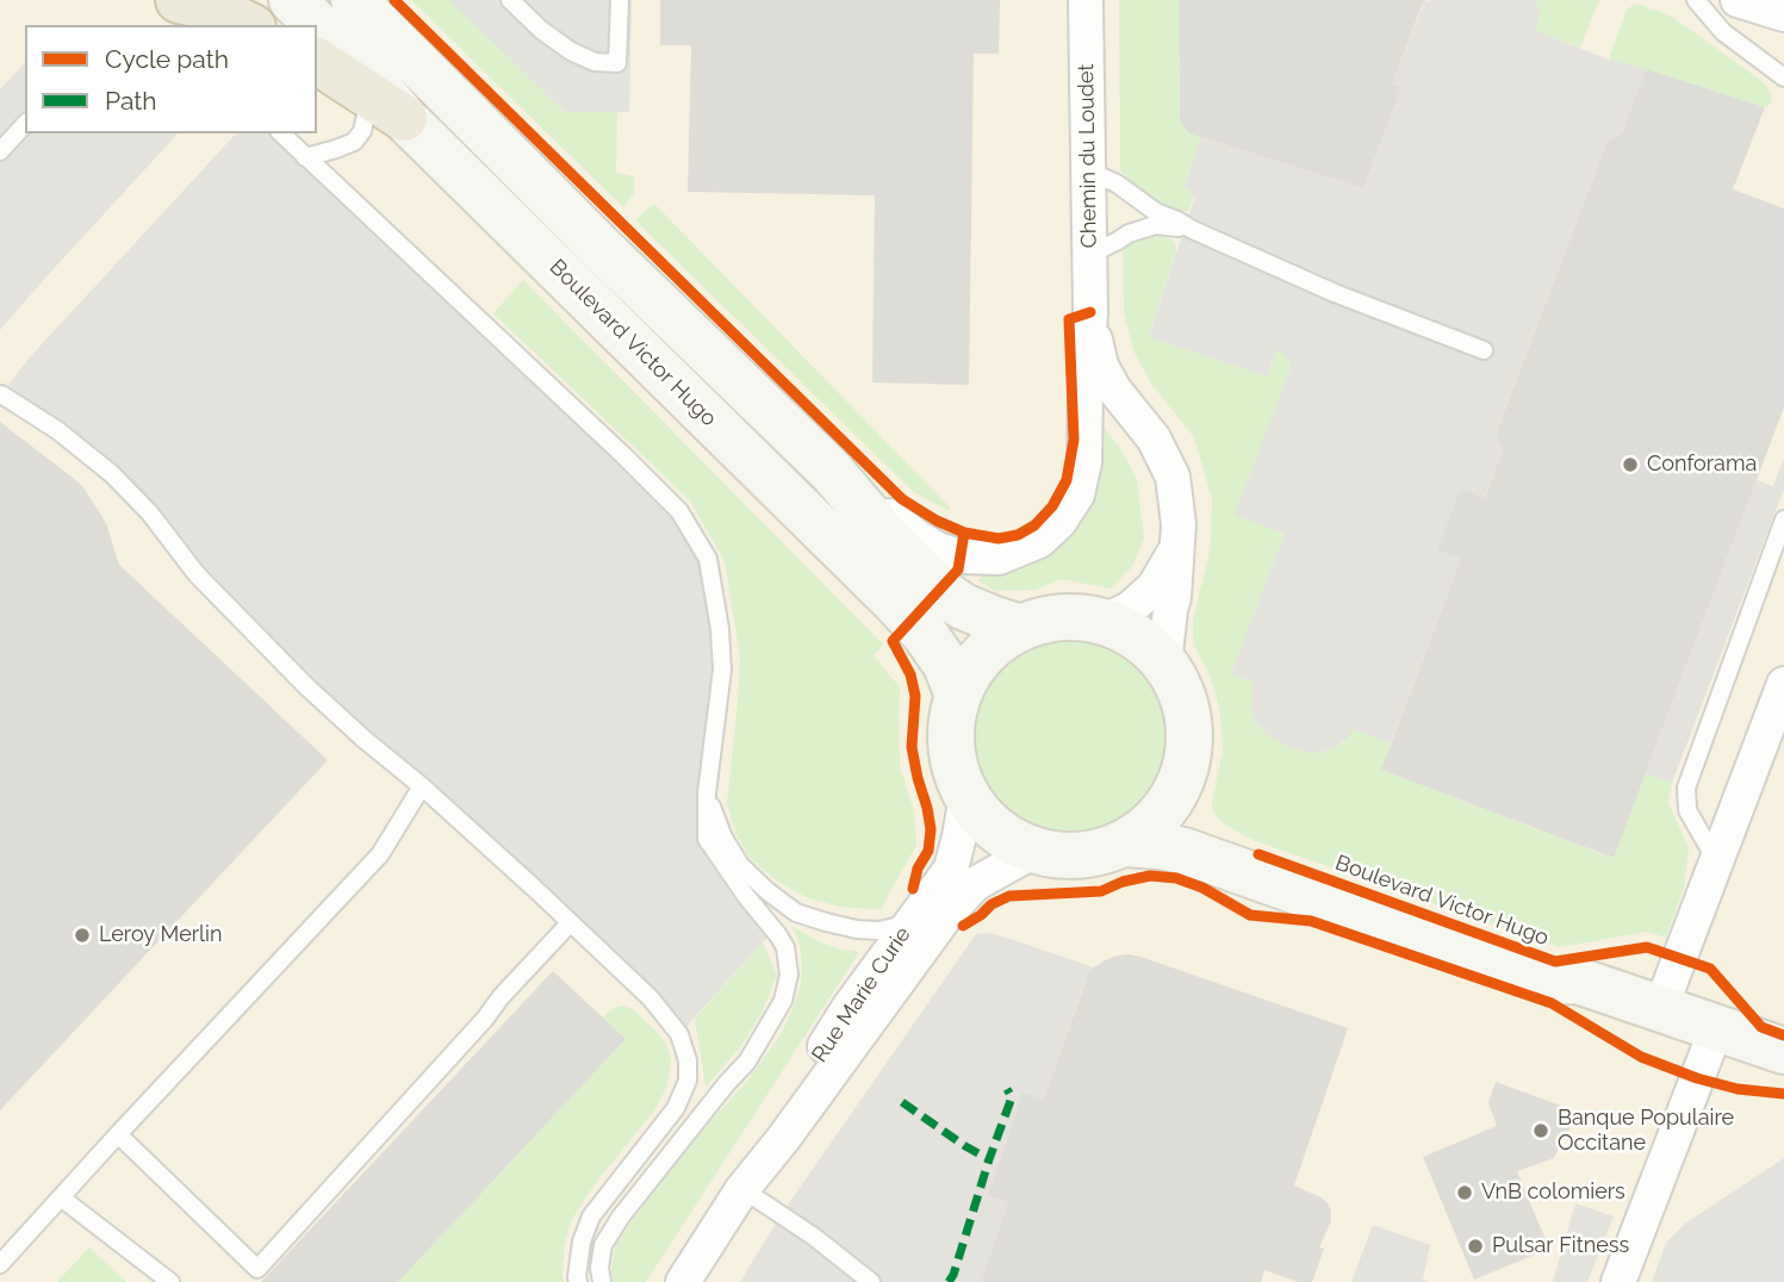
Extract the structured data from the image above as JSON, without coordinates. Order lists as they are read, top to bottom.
{
  "streets": {
    "main road": ["Boulevard Victor Hugo"],
    "street": ["Chemin du Loudet", "Rue Marie Curie"]
  },
  "crossings": [
    ["Chemin du Loudet", "Boulevard Victor Hugo"],
    ["Chemin du Loudet", "Rue Marie Curie"],
    ["Boulevard Victor Hugo", "Rue Marie Curie"]
  ],
  "places": [
    "Conforama",
    "Leroy Merlin",
    "Banque Populaire Occitane",
    "VnB colomiers",
    "Pulsar Fitness"
  ],
  "legend": ["Cycle path", "Path"]
}
